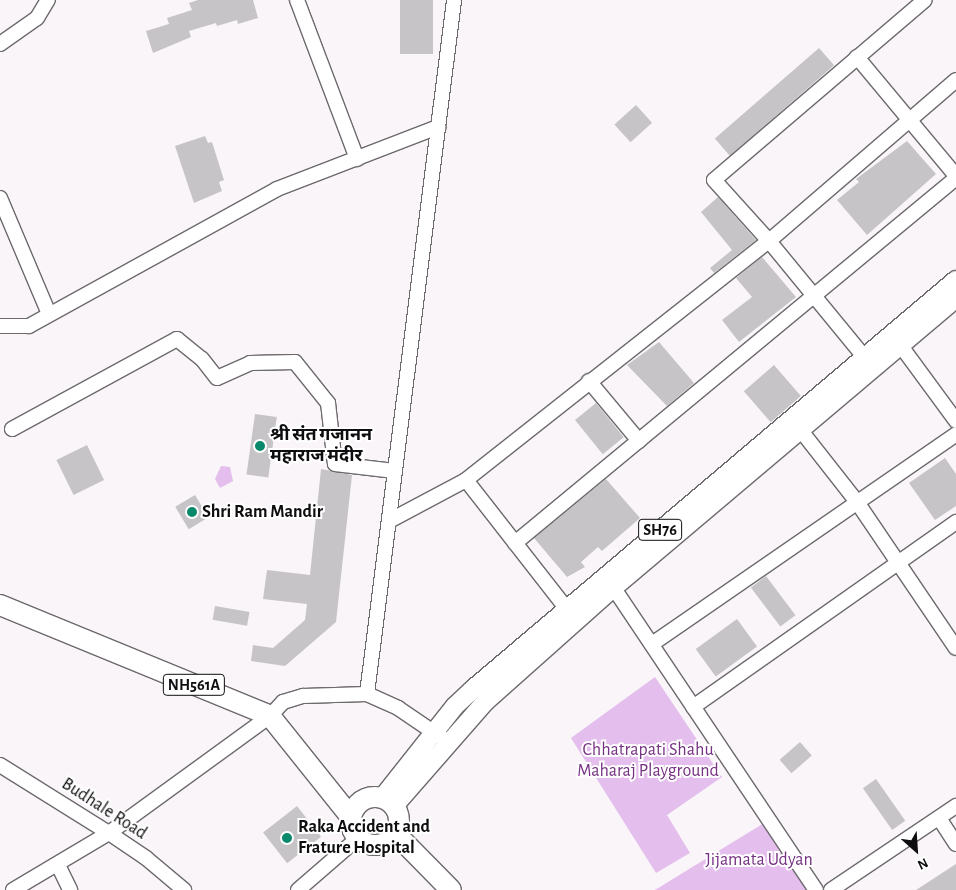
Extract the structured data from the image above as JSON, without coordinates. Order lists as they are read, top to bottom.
{
  "streets": {
    "highway": ["NH561A"],
    "main road": ["SH76"],
    "street": ["Budhale Road"]
  },
  "crossings": [
    ["SH76", "NH561A"]
  ],
  "parks": ["Chhatrapati Shahu Maharaj Playground", "Jijamata Udyan"],
  "places": ["श्री संंत गजानन महाराज मंदीर", "Shri Ram Mandir", "Raka Accident and Frature Hospital"],
  "north": "bottom right"
}
